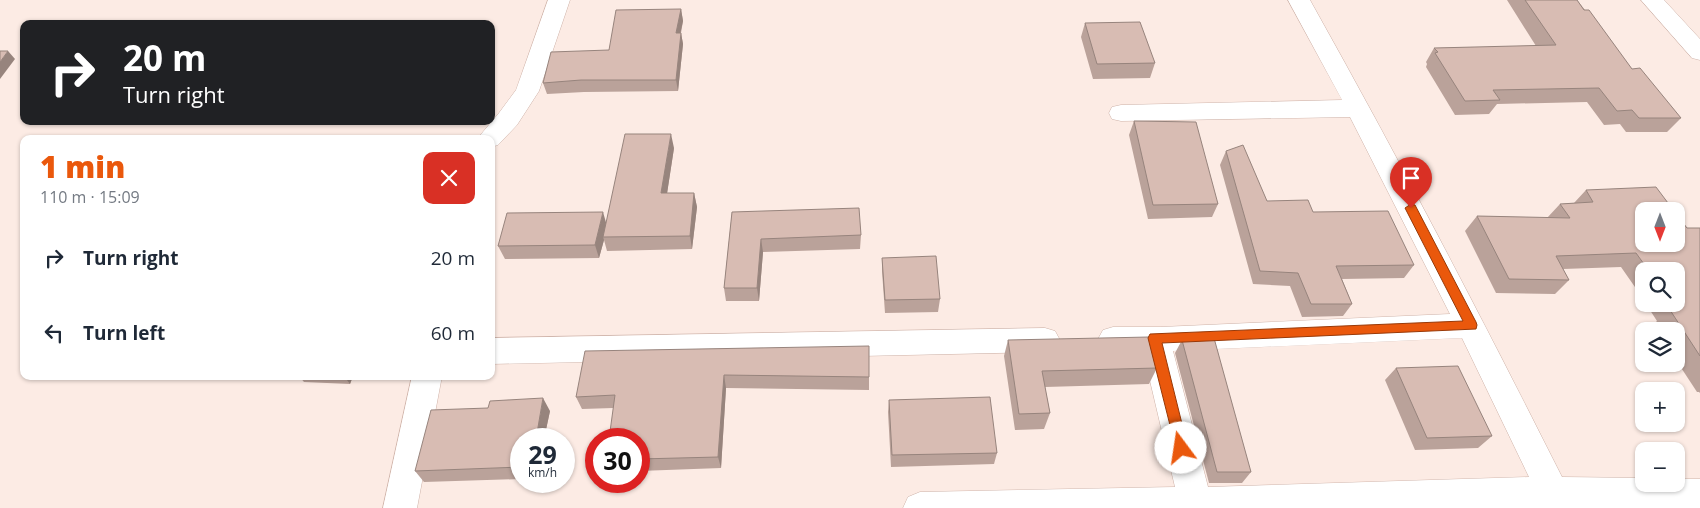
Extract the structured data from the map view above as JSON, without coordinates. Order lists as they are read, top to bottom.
{
  "north": "bottom",
  "page": {
    "turn": ["20 m", "Turn right"],
    "heading": ["1 min", "110 m · 15:09"],
    "map_buttons": ["+", "−"],
    "list": [
      {
        "name": "Turn right",
        "value": "20 m"
      },
      {
        "name": "Turn left",
        "value": "60 m"
      }
    ],
    "speed": "29 km/h",
    "limit": "30"
  }
}
